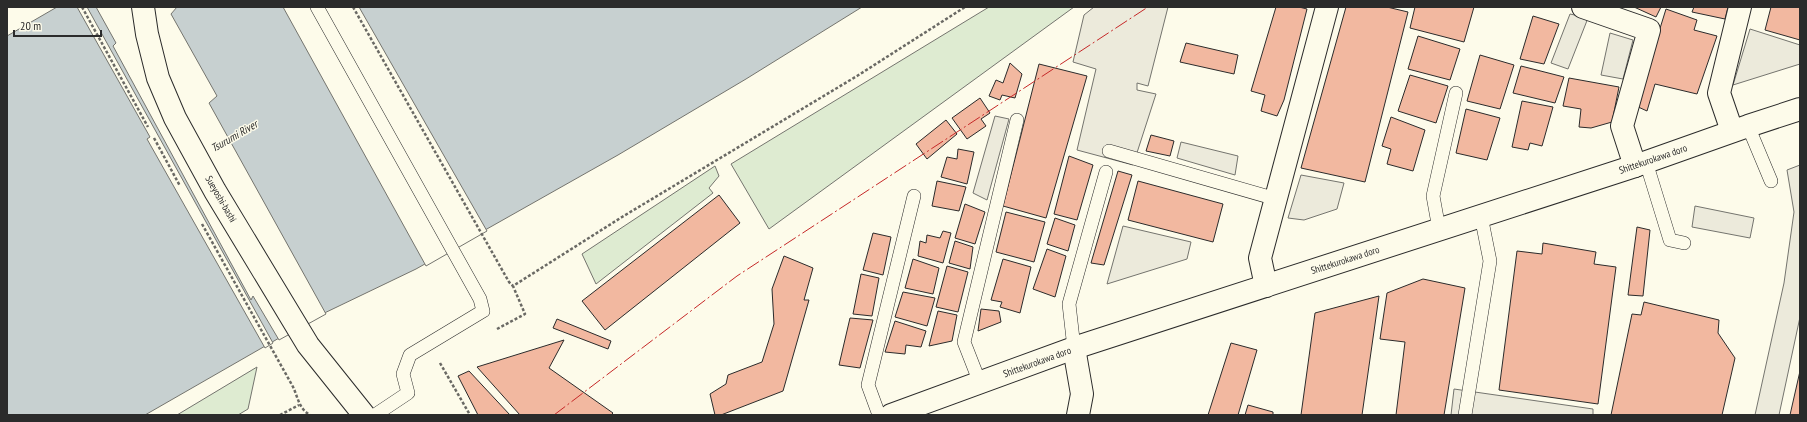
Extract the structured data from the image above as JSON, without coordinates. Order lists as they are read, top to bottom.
{
  "streets": {
    "main road": ["Shittekurokawa doro", "Sueyoshi-bashi"]
  },
  "water": ["Tsurumi River"],
  "scale_bar": "20 m"
}
